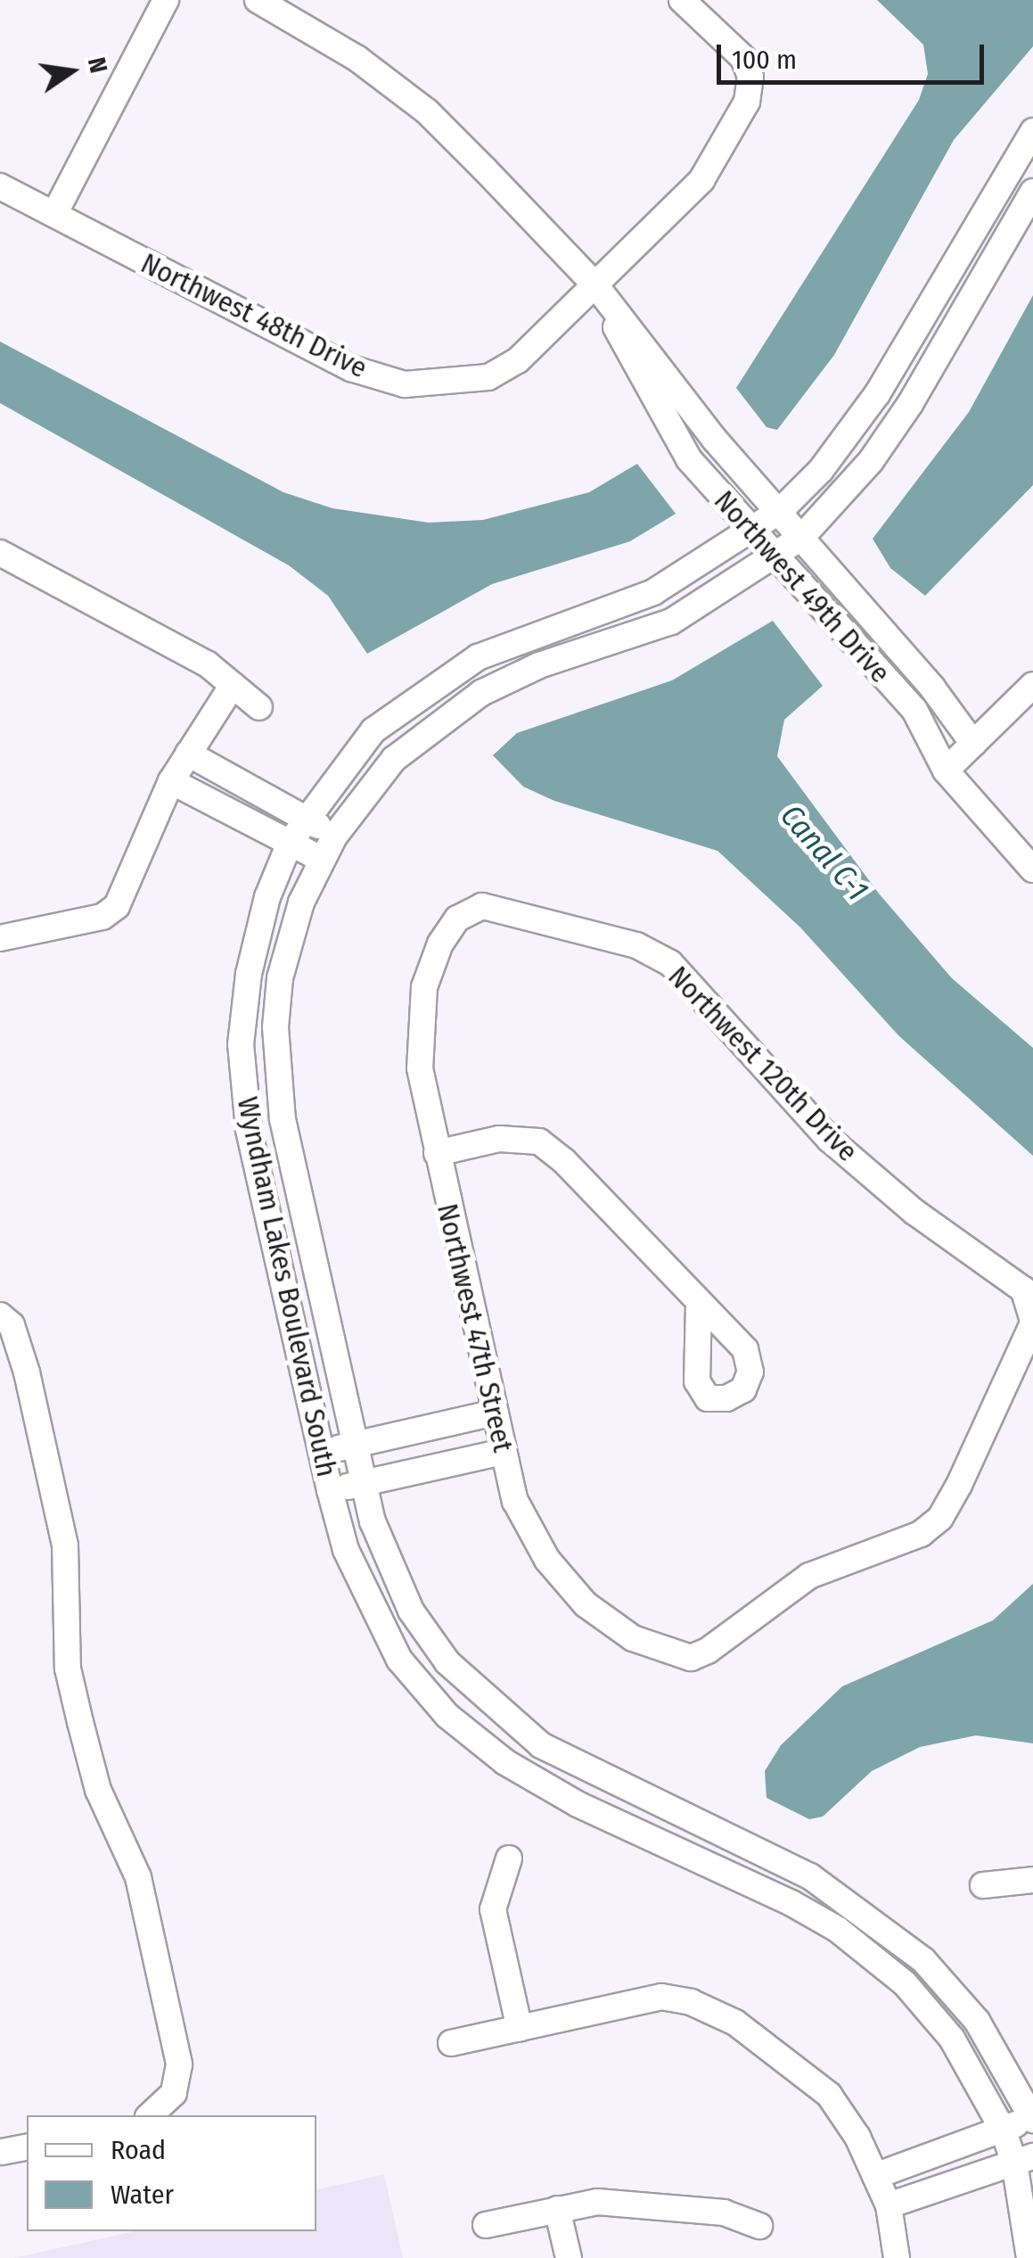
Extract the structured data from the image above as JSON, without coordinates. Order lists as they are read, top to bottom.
{
  "streets": {
    "street": [
      "Northwest 48th Drive",
      "Northwest 49th Drive",
      "Northwest 120th Drive",
      "Wyndham Lakes Boulevard South",
      "Northwest 47th Street"
    ]
  },
  "crossings": [
    ["Northwest 48th Drive", "Northwest 49th Drive"],
    ["Northwest 49th Drive", "Wyndham Lakes Boulevard South"],
    ["Northwest 120th Drive", "Northwest 47th Street"]
  ],
  "water": ["Canal C-1"],
  "legend": ["Road", "Water"],
  "scale_bar": "100 m",
  "north": "right"
}
